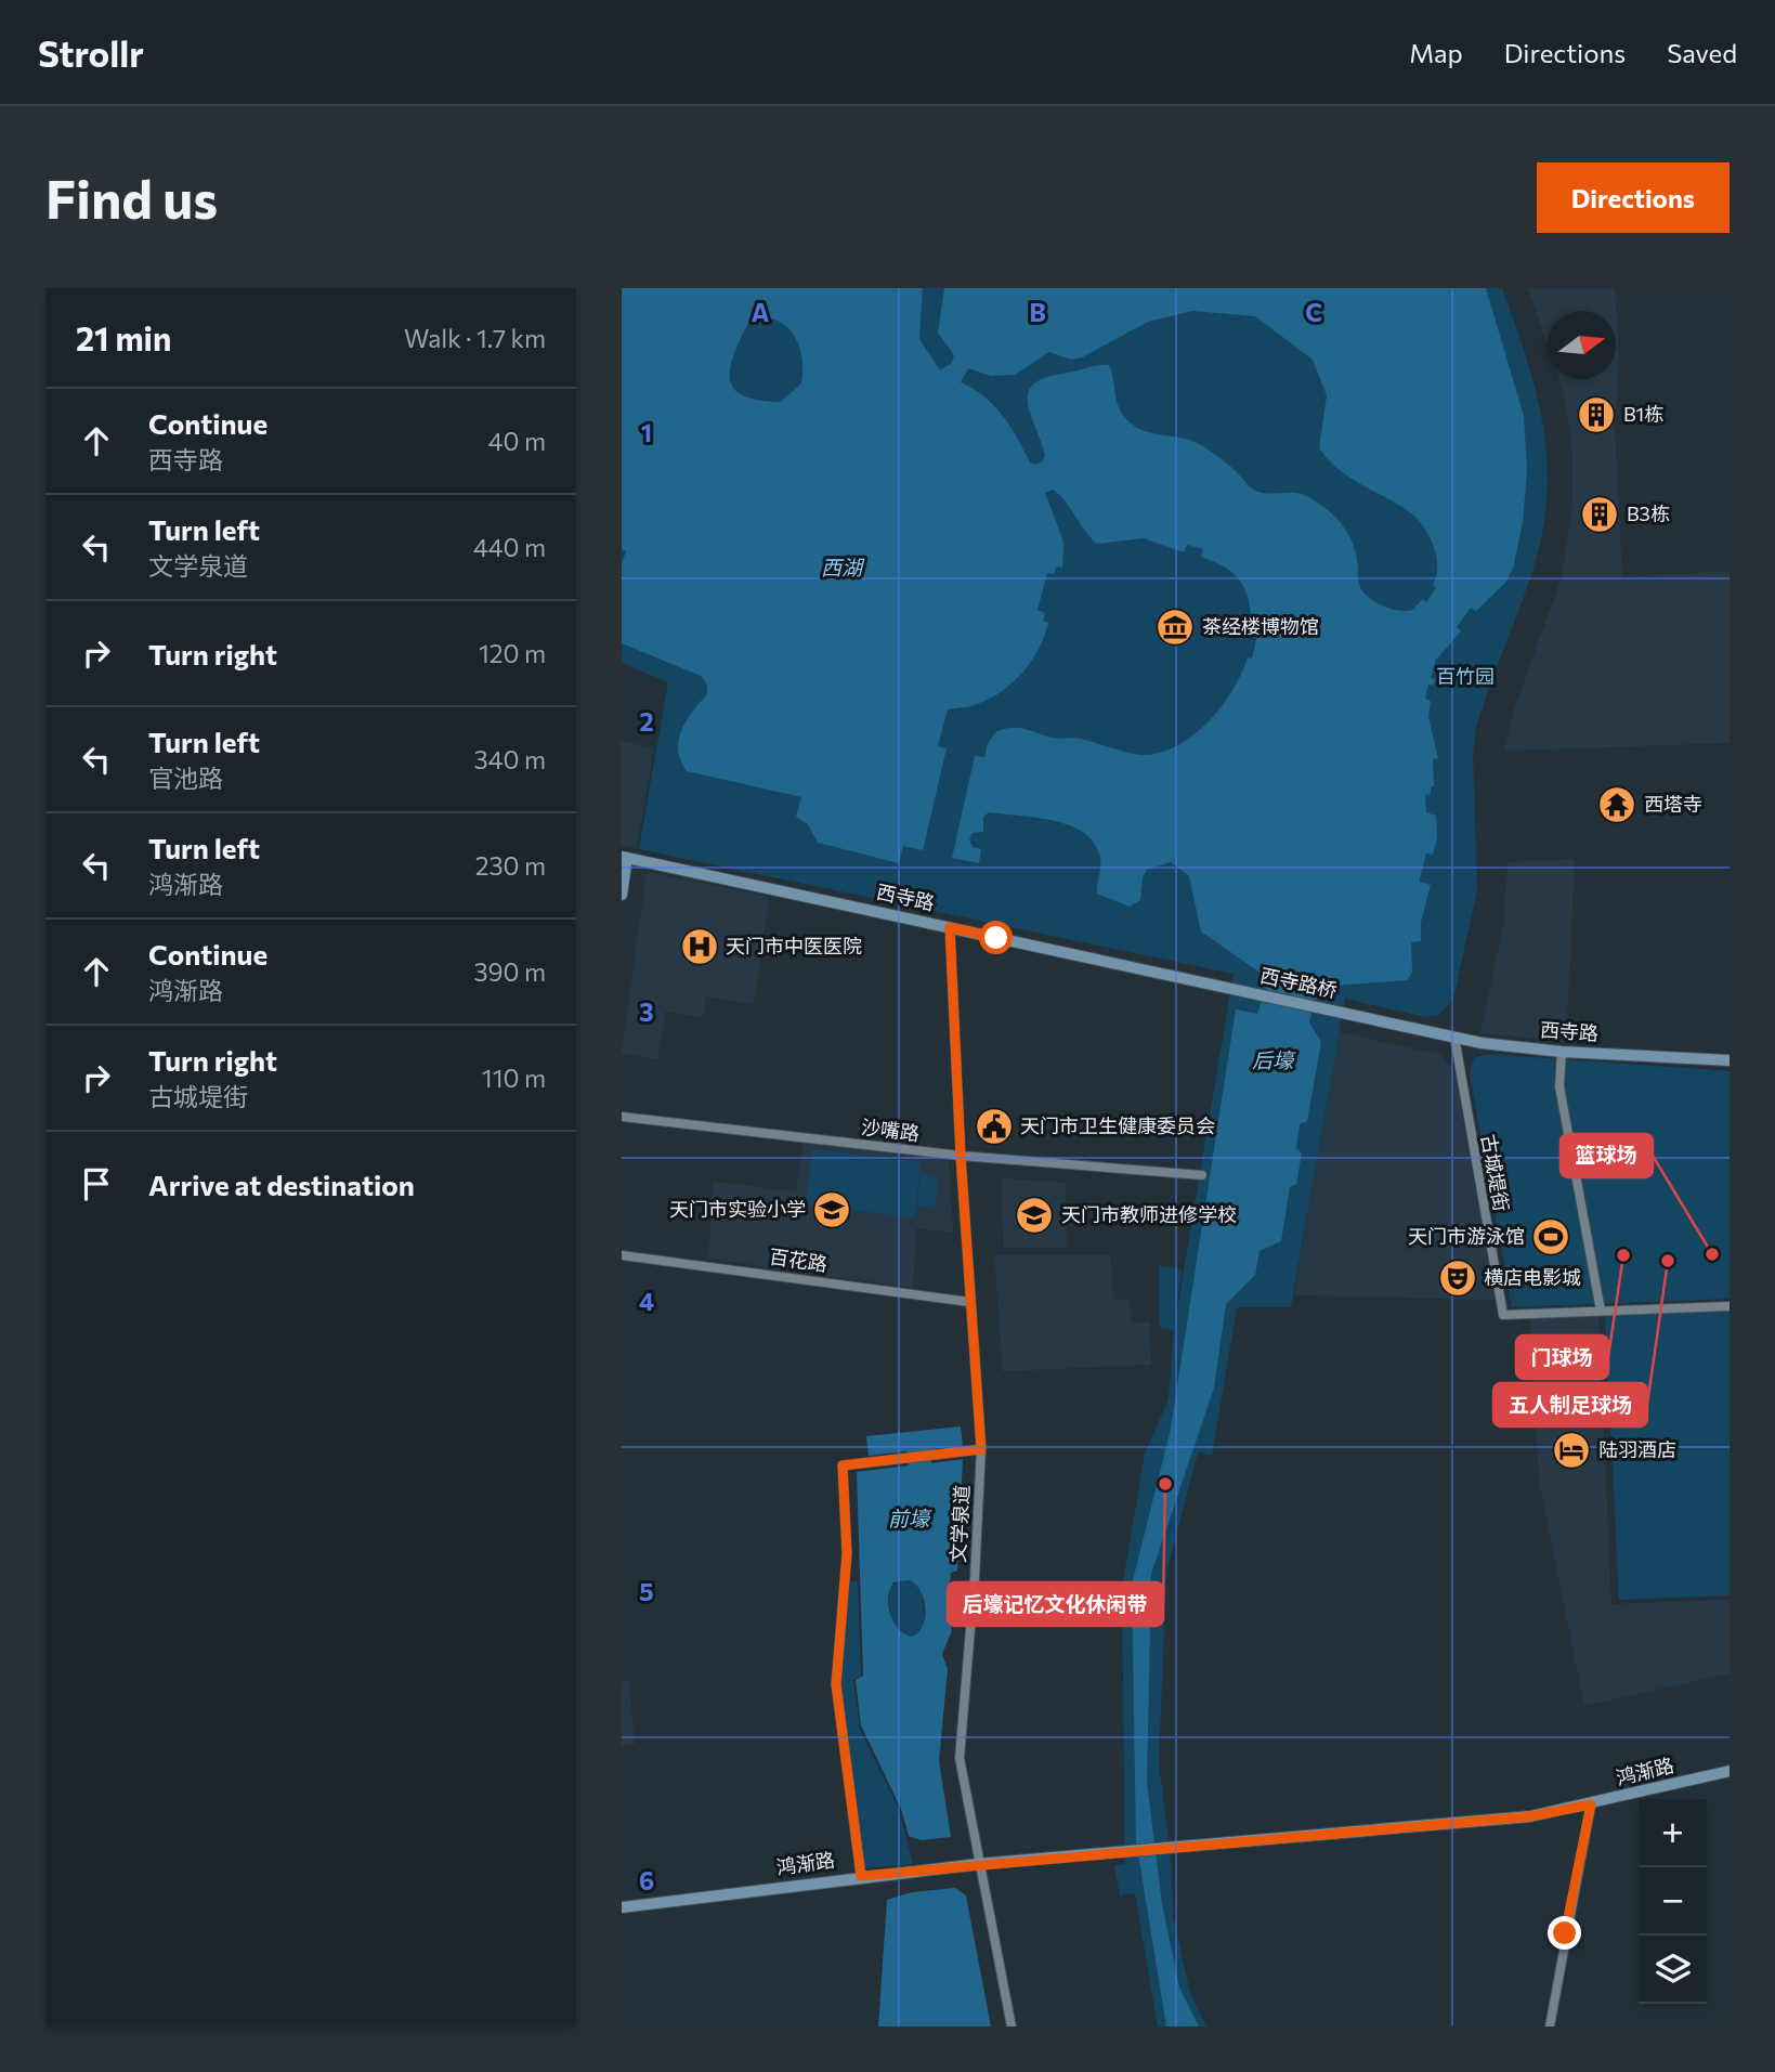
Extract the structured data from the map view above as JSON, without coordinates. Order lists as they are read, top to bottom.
{
  "streets": {
    "street": [
      "西寺路",
      "西寺路桥",
      "沙嘴路",
      "古城堤街",
      "百花路",
      "文学泉道",
      "鸿渐路"
    ]
  },
  "crossings": [
    ["西寺路", "西寺路桥"],
    ["西寺路", "古城堤街"],
    ["西寺路", "文学泉道"],
    ["沙嘴路", "文学泉道"],
    ["百花路", "文学泉道"],
    ["文学泉道", "鸿渐路"]
  ],
  "water": ["西湖", "后壕", "前壕"],
  "parks": ["百竹园"],
  "places": {
    "building": ["B1栋", "B3栋"],
    "museum": ["茶经楼博物馆"],
    "temple": ["西塔寺"],
    "hospital": ["天门市中医医院"],
    "public building": ["天门市卫生健康委员会"],
    "school or university": ["天门市实验小学", "天门市教师进修学校"],
    "sports": ["天门市游泳馆"],
    "other": [
      "篮球场",
      "门球场",
      "五人制足球场",
      "后壕记忆文化休闲带"
    ],
    "theatre": ["横店电影城"],
    "hotel": ["陆羽酒店"]
  },
  "north": "right",
  "page": {
    "header": "Strollr",
    "nav": ["Map", "Directions", "Saved"],
    "buttons": "Directions",
    "title": "Find us",
    "heading": ["21 min", "Walk · 1.7 km"],
    "list": [
      ["Continue", "西寺路", "40 m"],
      ["Turn left", "文学泉道", "440 m"],
      ["Turn right", "120 m"],
      ["Turn left", "官池路", "340 m"],
      ["Turn left", "鸿渐路", "230 m"],
      ["Continue", "鸿渐路", "390 m"],
      ["Turn right", "古城堤街", "110 m"],
      "Arrive at destination"
    ],
    "map_buttons": ["+", "−"]
  },
  "grid": {
    "columns": ["A", "B", "C"],
    "rows": [
      "1",
      "2",
      "3",
      "4",
      "5",
      "6"
    ]
  }
}
